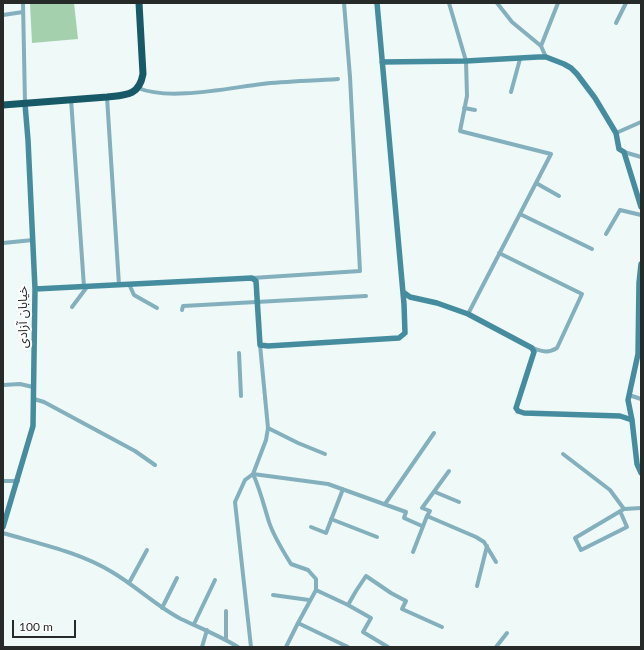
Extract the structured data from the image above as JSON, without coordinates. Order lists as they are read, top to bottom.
{
  "streets": {
    "street": ["خیابان آزادی"]
  },
  "scale_bar": "100 m"
}
